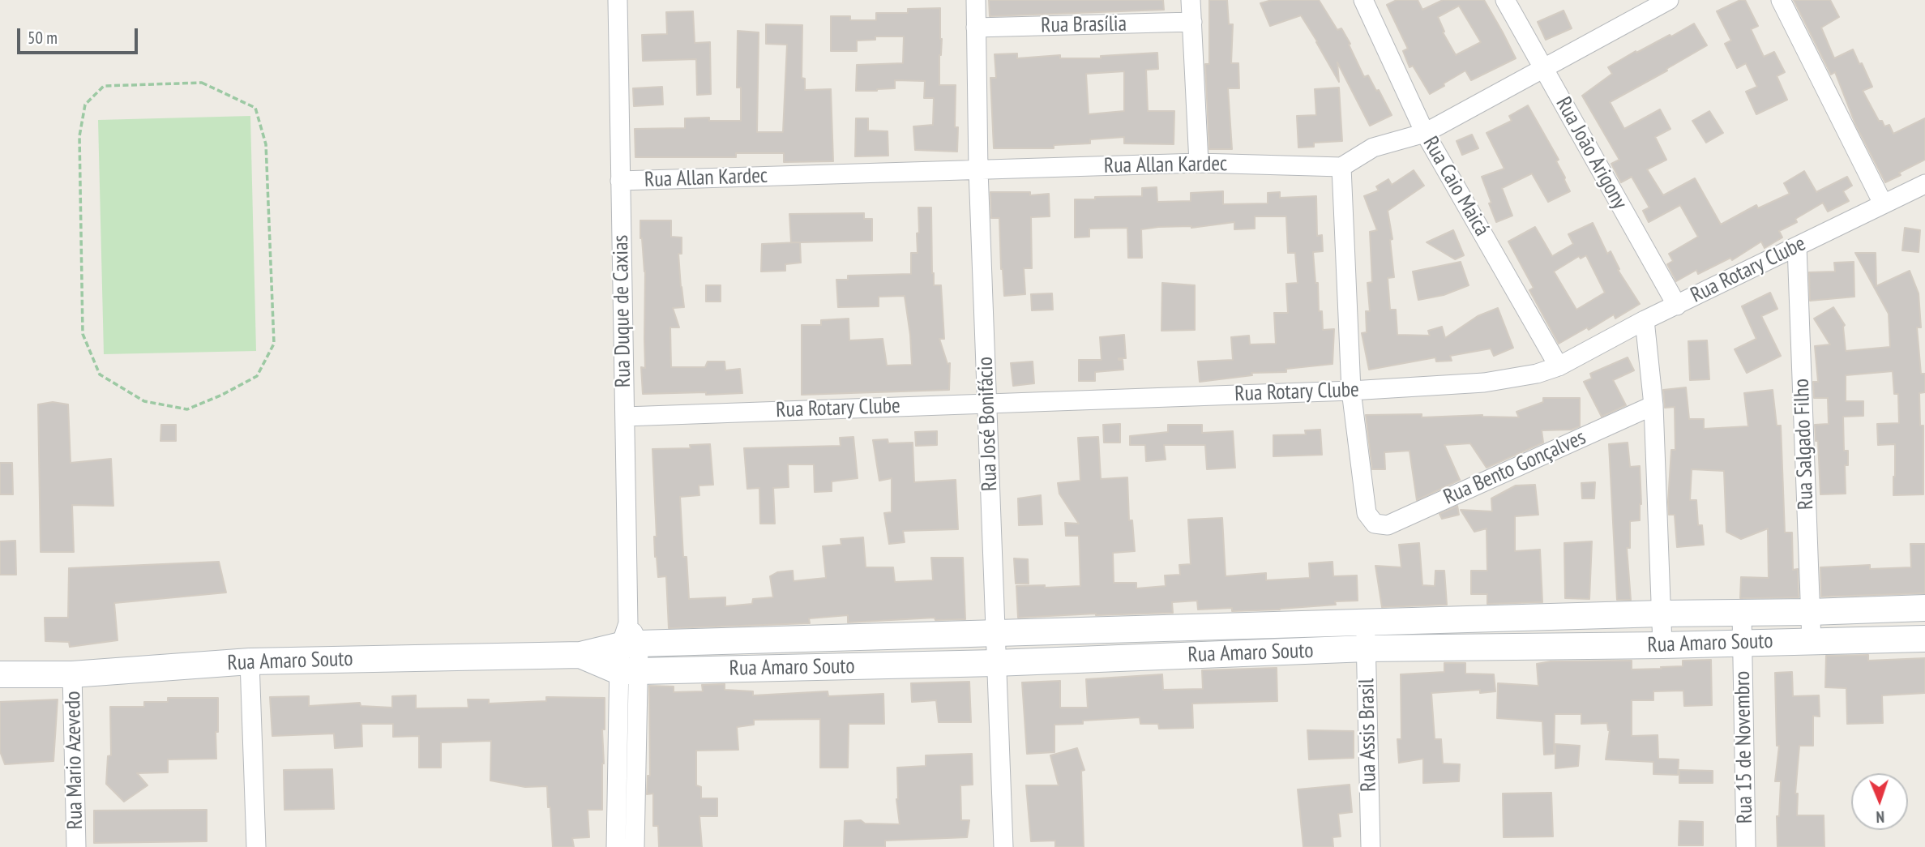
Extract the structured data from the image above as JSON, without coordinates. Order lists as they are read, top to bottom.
{
  "streets": {
    "street": [
      "Rua Brasília",
      "Rua João Arigony",
      "Rua Allan Kardec",
      "Rua Caio Maicá",
      "Rua Rotary Clube",
      "Rua Duque de Caxias",
      "Rua José Bonifácio",
      "Rua Salgado Filho",
      "Rua Bento Gonçalves",
      "Rua Amaro Souto",
      "Rua Assis Brasil",
      "Rua 15 de Novembro",
      "Rua Mario Azevedo"
    ]
  },
  "crossings": [
    ["Rua Brasília", "Rua José Bonifácio"],
    ["Rua João Arigony", "Rua Rotary Clube"],
    ["Rua Allan Kardec", "Rua Duque de Caxias"],
    ["Rua Allan Kardec", "Rua José Bonifácio"],
    ["Rua Caio Maicá", "Rua Rotary Clube"],
    ["Rua Rotary Clube", "Rua Duque de Caxias"],
    ["Rua Rotary Clube", "Rua José Bonifácio"],
    ["Rua Rotary Clube", "Rua Salgado Filho"],
    ["Rua Rotary Clube", "Rua Bento Gonçalves"],
    ["Rua Duque de Caxias", "Rua Amaro Souto"],
    ["Rua José Bonifácio", "Rua Amaro Souto"],
    ["Rua Salgado Filho", "Rua Amaro Souto"],
    ["Rua Amaro Souto", "Rua Assis Brasil"],
    ["Rua Amaro Souto", "Rua 15 de Novembro"],
    ["Rua Amaro Souto", "Rua Mario Azevedo"]
  ],
  "scale_bar": "50 m",
  "north": "bottom"
}
